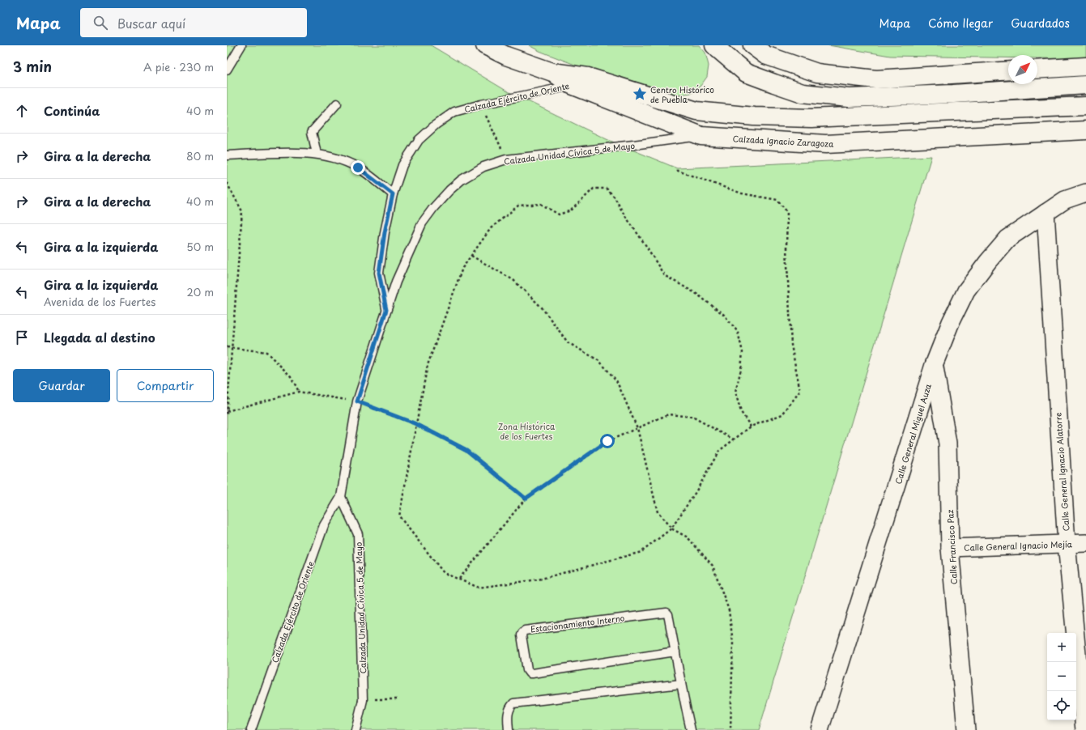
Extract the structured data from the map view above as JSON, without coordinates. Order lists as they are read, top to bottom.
{
  "streets": {
    "main road": ["Calzada Ignacio Zaragoza"],
    "street": [
      "Calle General Miguel Auza",
      "Calle General Ignacio Alatorre",
      "Calle General Ignacio Mejía",
      "Calle Francisco Paz"
    ],
    "lane": ["Calzada Ejército de Oriente", "Calzada Unidad Cívica 5 de Mayo", "Estacionamiento Interno"]
  },
  "crossings": [
    ["Calzada Ejército de Oriente", "Calzada Ignacio Zaragoza"],
    ["Calzada Ejército de Oriente", "Calzada Unidad Cívica 5 de Mayo"],
    ["Calzada Ignacio Zaragoza", "Calzada Unidad Cívica 5 de Mayo"],
    ["Calle General Miguel Auza", "Calle General Ignacio Alatorre"],
    ["Calle General Miguel Auza", "Calle Francisco Paz"],
    ["Calle General Ignacio Alatorre", "Calle General Ignacio Mejía"],
    ["Calle General Ignacio Mejía", "Calle Francisco Paz"]
  ],
  "parks": ["Zona Histórica de los Fuertes"],
  "places": {
    "place": ["Centro Histórico de Puebla"]
  },
  "north": "top right",
  "page": {
    "header": "Mapa",
    "search": "Buscar aquí",
    "nav": ["Mapa", "Cómo llegar", "Guardados"],
    "heading": ["3 min", "A pie · 230 m"],
    "list": [
      ["Continúa", "40 m"],
      ["Gira a la derecha", "80 m"],
      ["Gira a la derecha", "40 m"],
      ["Gira a la izquierda", "50 m"],
      ["Gira a la izquierda", "Avenida de los Fuertes", "20 m"],
      "Llegada al destino"
    ],
    "buttons": ["Guardar", "Compartir"],
    "map_buttons": ["+", "−"]
  }
}
